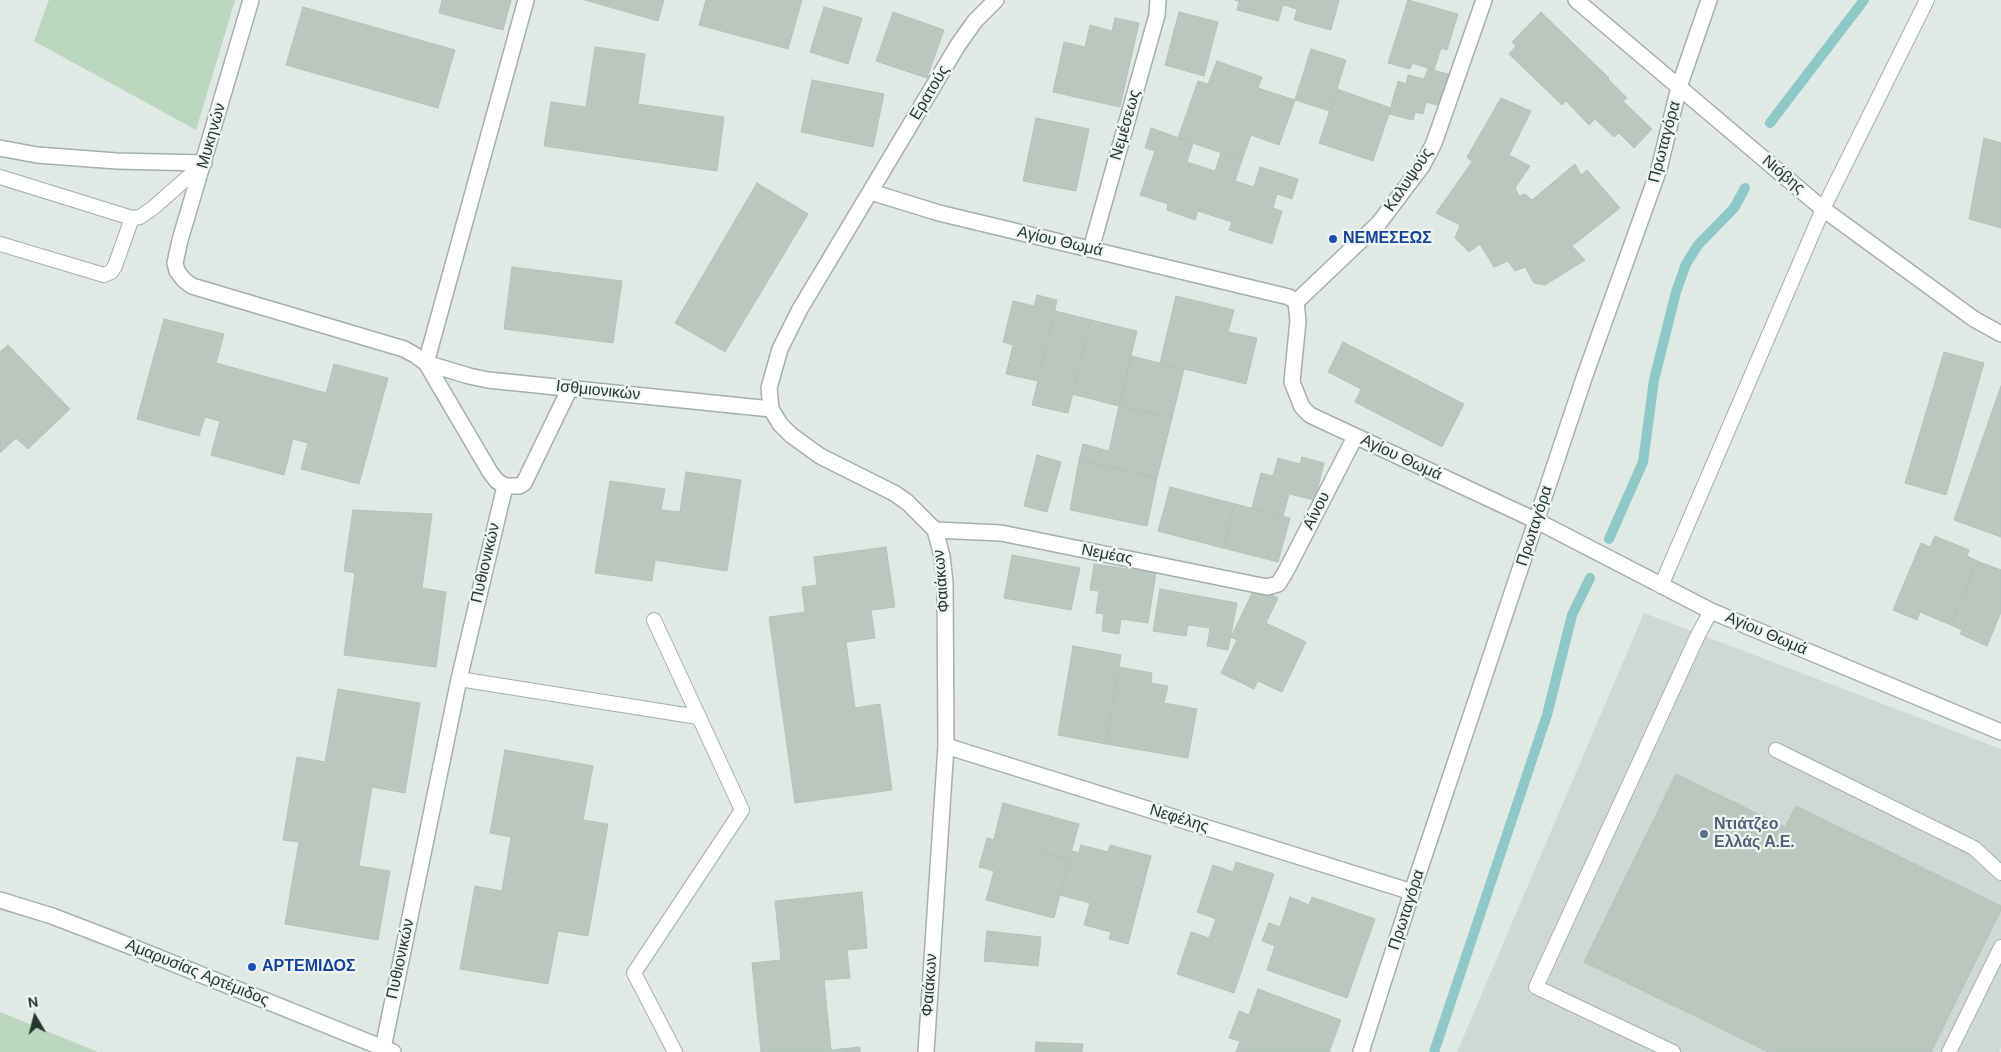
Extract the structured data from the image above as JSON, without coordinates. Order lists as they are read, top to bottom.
{
  "streets": {
    "street": [
      "Ερατούς",
      "Νεμέσεως",
      "Μυκηνών",
      "Πρωταγόρα",
      "Νιόβης",
      "Καλυψούς",
      "Αγίου Θωμά",
      "Ισθμιονικών",
      "Αίνου",
      "Νεμέας",
      "Πυθιονικών",
      "Φαιάκων",
      "Νεφέλης",
      "Αμαρυσίας Αρτέμιδος"
    ]
  },
  "crossings": [
    ["Ερατούς", "Αγίου Θωμά"],
    ["Νεμέσεως", "Αγίου Θωμά"],
    ["Μυκηνών", "Ισθμιονικών"],
    ["Πρωταγόρα", "Νιόβης"],
    ["Πρωταγόρα", "Αγίου Θωμά"],
    ["Πρωταγόρα", "Νεφέλης"],
    ["Καλυψούς", "Αγίου Θωμά"],
    ["Αγίου Θωμά", "Αίνου"],
    ["Ισθμιονικών", "Φαιάκων"],
    ["Αίνου", "Νεμέας"],
    ["Νεμέας", "Φαιάκων"],
    ["Πυθιονικών", "Αμαρυσίας Αρτέμιδος"],
    ["Φαιάκων", "Νεφέλης"]
  ],
  "places": ["ΝΕΜΕΣΕΩΣ", "Ντιάτζεο Ελλάς Α.Ε.", "ΑΡΤΕΜΙΔΟΣ"],
  "north": "top"
}
